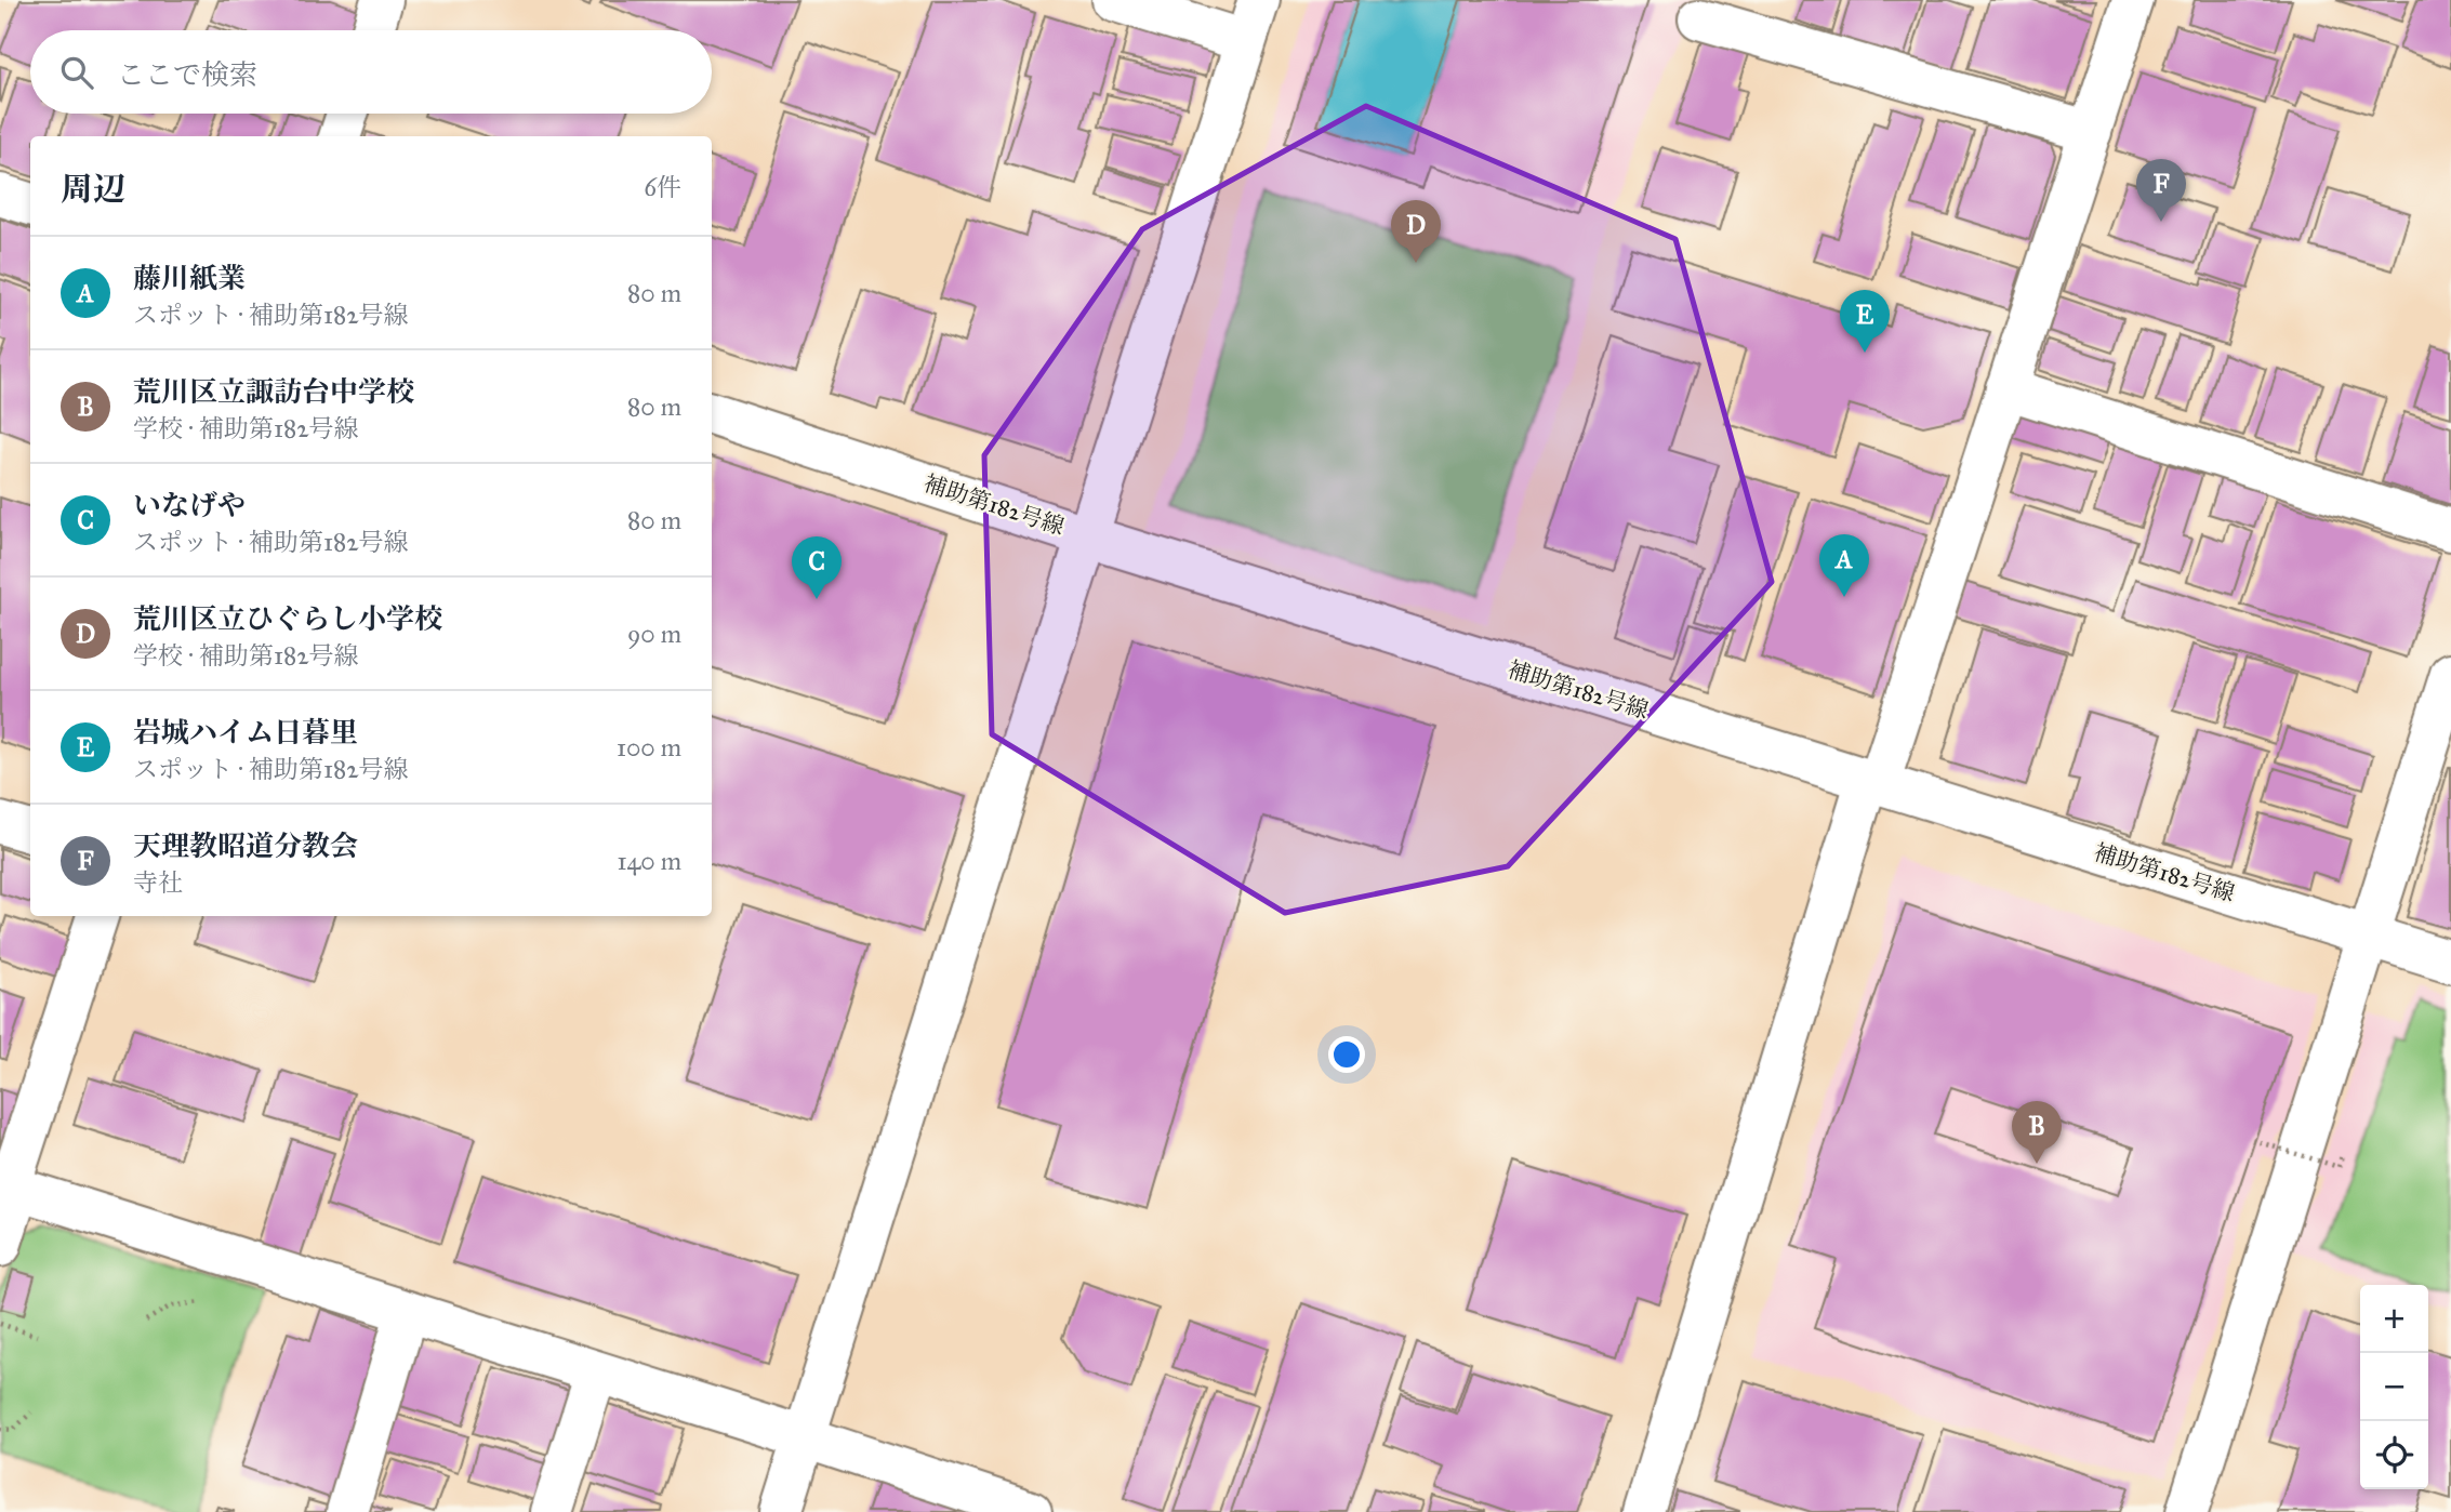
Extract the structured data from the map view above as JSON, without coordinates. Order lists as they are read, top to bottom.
{
  "streets": {
    "street": ["補助第182号線"]
  },
  "page": {
    "search": "ここで検索",
    "heading": ["周辺", "6件"],
    "pins": [
      "F",
      "D",
      "E",
      "A",
      "C",
      "B"
    ],
    "list": [
      {
        "mark": "A",
        "name": "藤川紙業",
        "note": "スポット · 補助第182号線",
        "value": "80 m"
      },
      {
        "mark": "B",
        "name": "荒川区立諏訪台中学校",
        "note": "学校 · 補助第182号線",
        "value": "80 m"
      },
      {
        "mark": "C",
        "name": "いなげや",
        "note": "スポット · 補助第182号線",
        "value": "80 m"
      },
      {
        "mark": "D",
        "name": "荒川区立ひぐらし小学校",
        "note": "学校 · 補助第182号線",
        "value": "90 m"
      },
      {
        "mark": "E",
        "name": "岩城ハイム日暮里",
        "note": "スポット · 補助第182号線",
        "value": "100 m"
      },
      {
        "mark": "F",
        "name": "天理教昭道分教会",
        "note": "寺社",
        "value": "140 m"
      }
    ],
    "map_buttons": ["+", "−"]
  }
}
